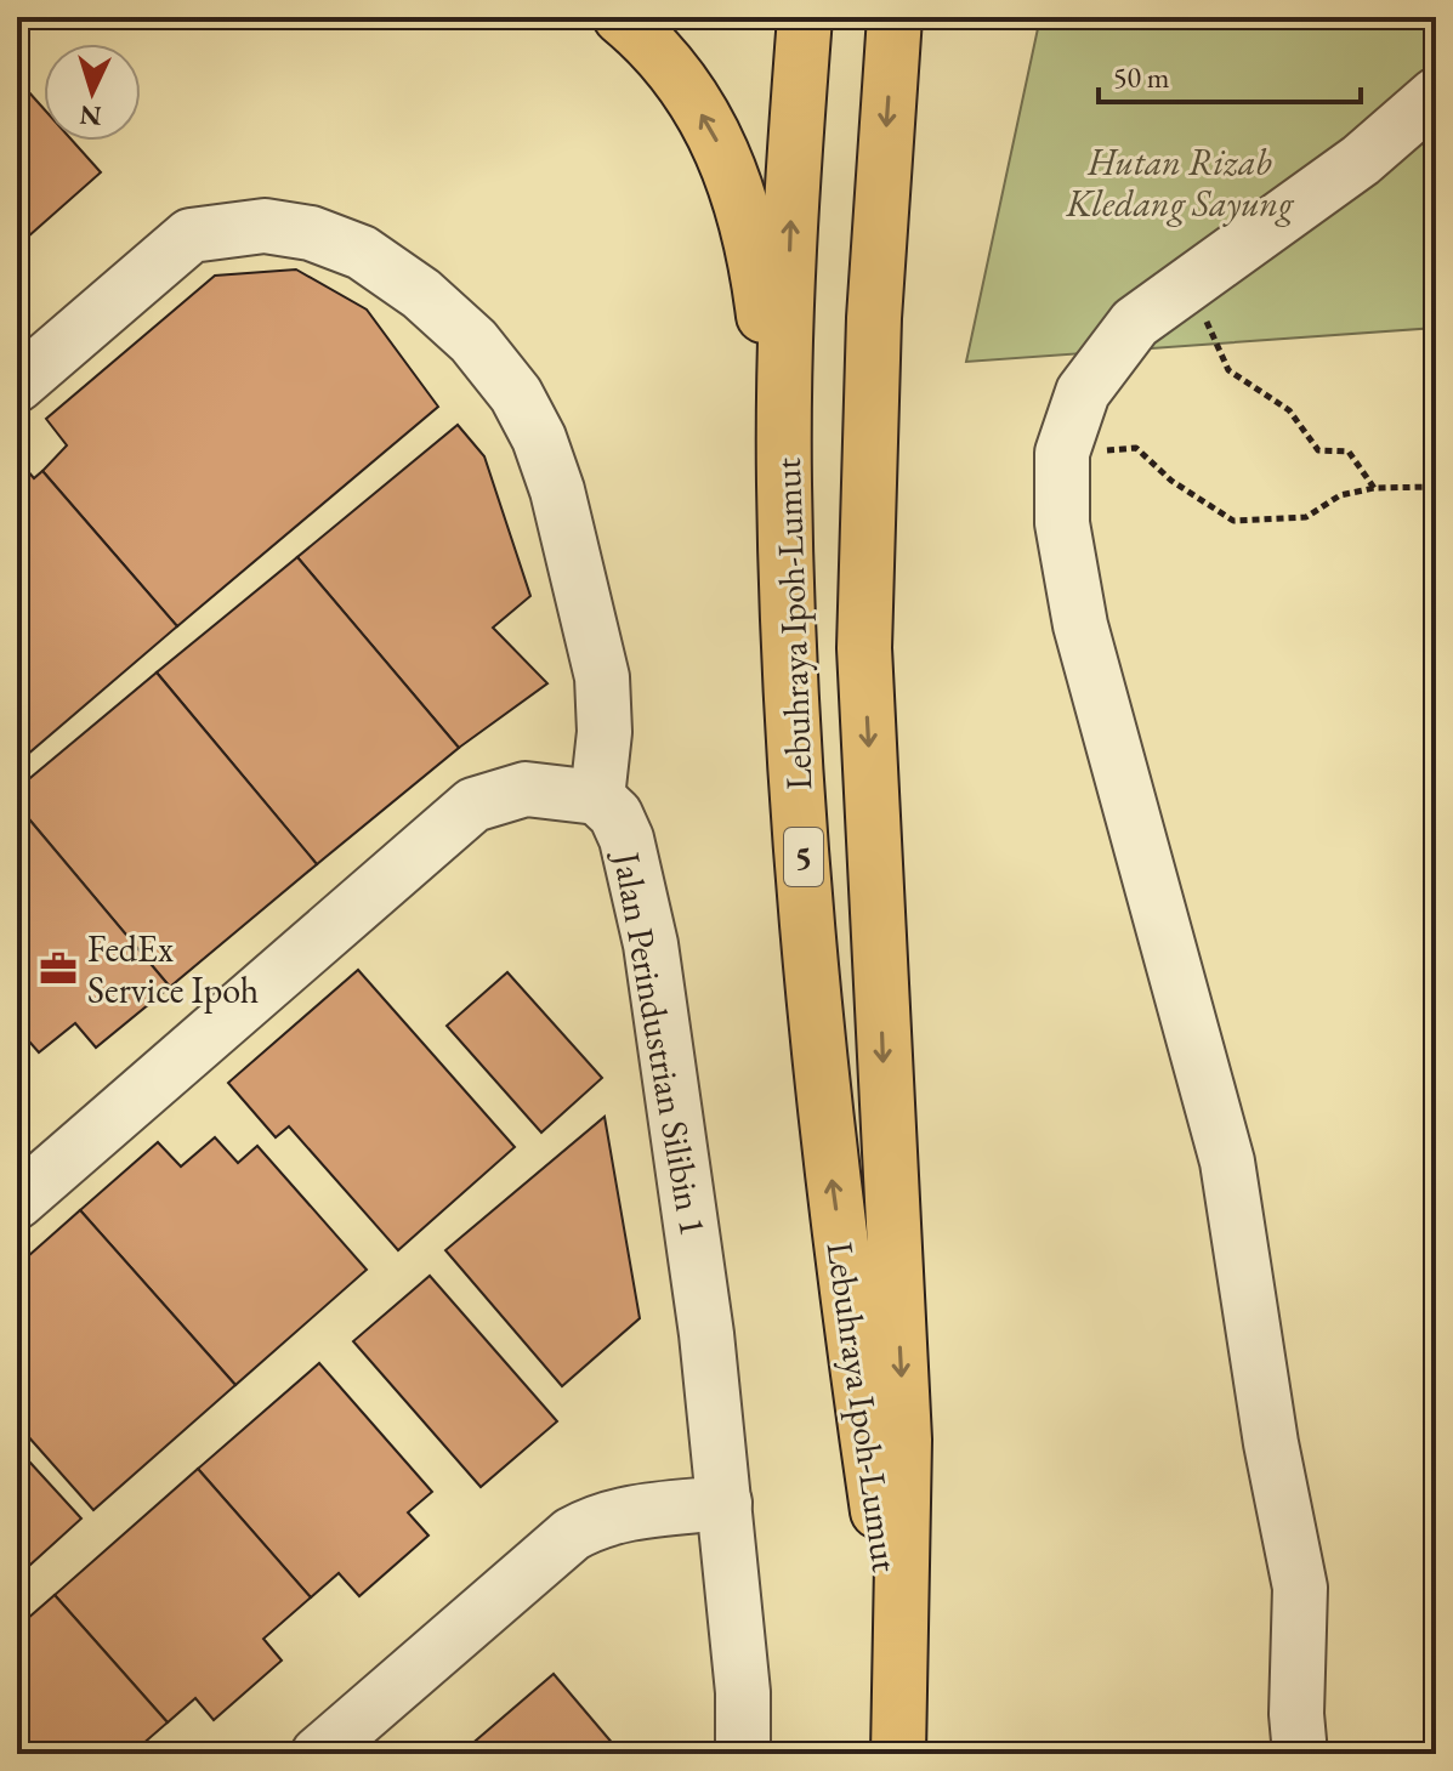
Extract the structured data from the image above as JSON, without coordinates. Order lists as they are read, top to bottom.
{
  "streets": {
    "highway": ["Lebuhraya Ipoh-Lumut", "5"],
    "street": ["Jalan Perindustrian Silibin 1"]
  },
  "parks": ["Hutan Rizab Kledang Sayung"],
  "places": {
    "office": ["FedEx Service Ipoh"]
  },
  "scale_bar": "50 m",
  "north": "bottom"
}
